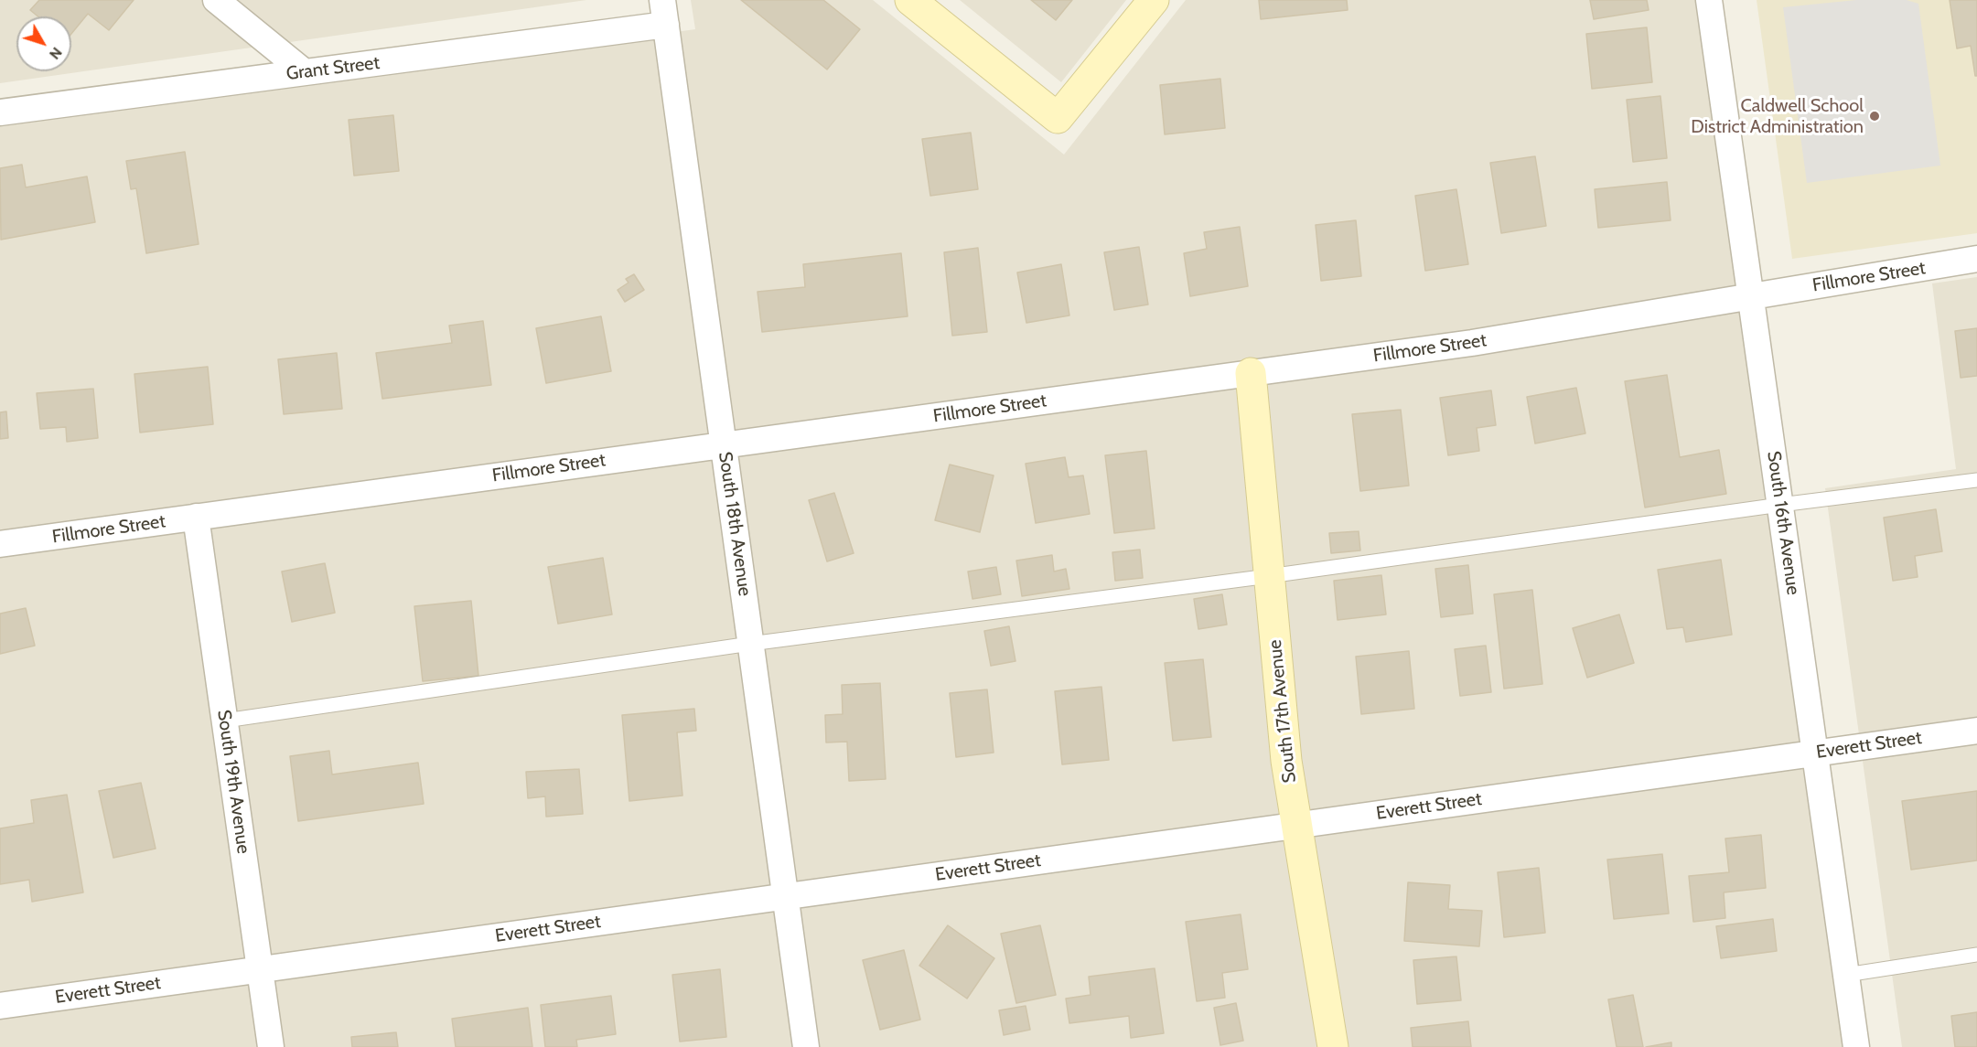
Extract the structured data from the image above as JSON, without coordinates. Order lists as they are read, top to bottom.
{
  "streets": {
    "street": [
      "Grant Street",
      "Fillmore Street",
      "South 16th Avenue",
      "South 18th Avenue",
      "South 17th Avenue",
      "Everett Street",
      "South 19th Avenue"
    ]
  },
  "crossings": [
    ["Grant Street", "South 18th Avenue"],
    ["Fillmore Street", "South 16th Avenue"],
    ["Fillmore Street", "South 18th Avenue"],
    ["Fillmore Street", "South 17th Avenue"],
    ["Fillmore Street", "South 19th Avenue"],
    ["South 16th Avenue", "Everett Street"],
    ["South 18th Avenue", "Everett Street"],
    ["South 17th Avenue", "Everett Street"],
    ["Everett Street", "South 19th Avenue"]
  ],
  "places": ["Caldwell School District Administration"],
  "north": "bottom right"
}
